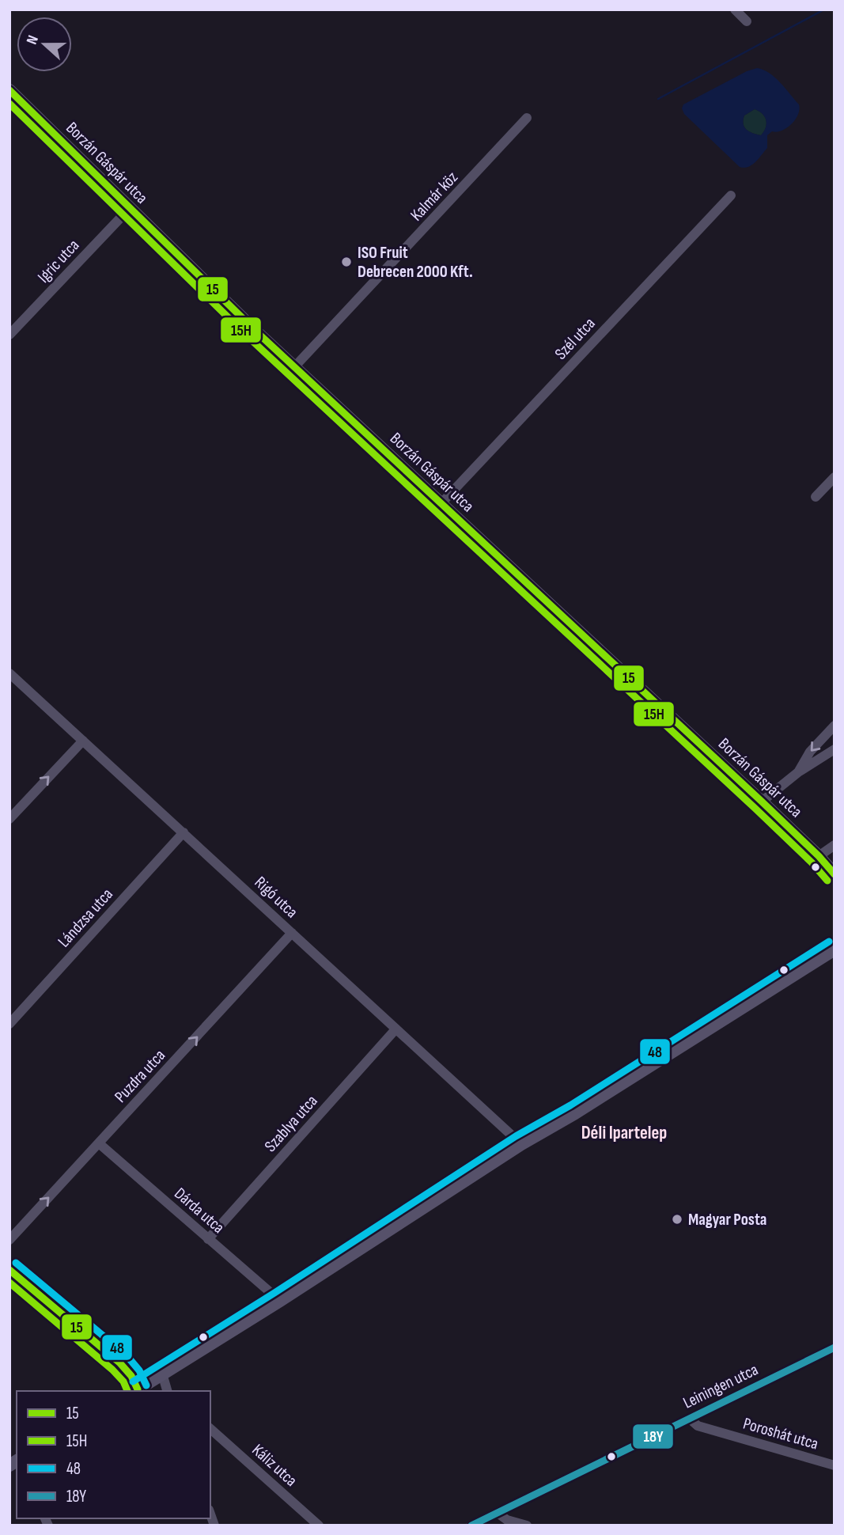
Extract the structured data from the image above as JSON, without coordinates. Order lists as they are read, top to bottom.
{
  "streets": {
    "street": [
      "Borzán Gáspár utca",
      "Kalmár köz",
      "Igric utca",
      "Szél utca",
      "Rigó utca",
      "Lándzsa utca",
      "Puzdra utca",
      "Szablya utca",
      "Dárda utca",
      "Leiningen utca",
      "Poroshát utca",
      "Káliz utca"
    ]
  },
  "crossings": [
    ["Borzán Gáspár utca", "Kalmár köz"],
    ["Borzán Gáspár utca", "Igric utca"],
    ["Borzán Gáspár utca", "Szél utca"],
    ["Rigó utca", "Lándzsa utca"],
    ["Rigó utca", "Puzdra utca"],
    ["Rigó utca", "Szablya utca"],
    ["Puzdra utca", "Dárda utca"],
    ["Szablya utca", "Dárda utca"],
    ["Leiningen utca", "Poroshát utca"]
  ],
  "one_way": ["Puzdra utca"],
  "districts": ["Déli Ipartelep"],
  "places": ["ISO Fruit Debrecen 2000 Kft.", "Magyar Posta"],
  "lines": [
    "transit line 15",
    "transit line 15H",
    "transit line 48",
    "transit line 18Y"
  ],
  "legend": [
    "15",
    "15H",
    "48",
    "18Y"
  ],
  "north": "left"
}
